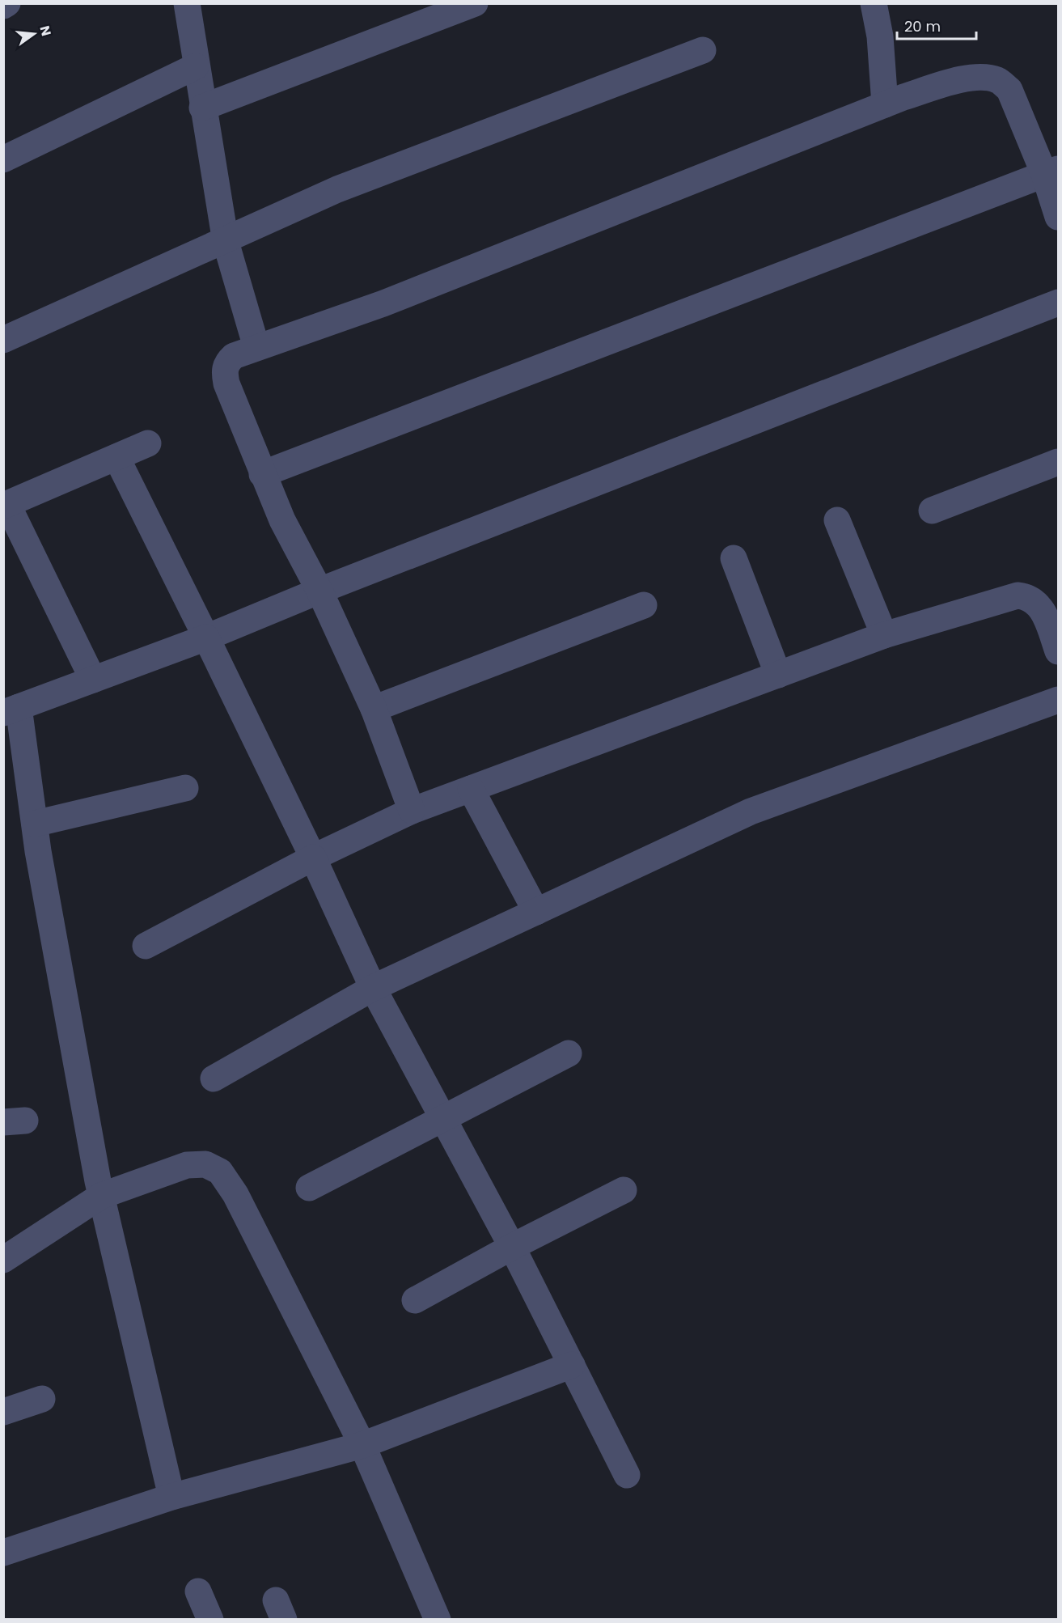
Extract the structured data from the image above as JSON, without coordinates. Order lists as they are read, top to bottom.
{
  "scale_bar": "20 m",
  "north": "right"
}
